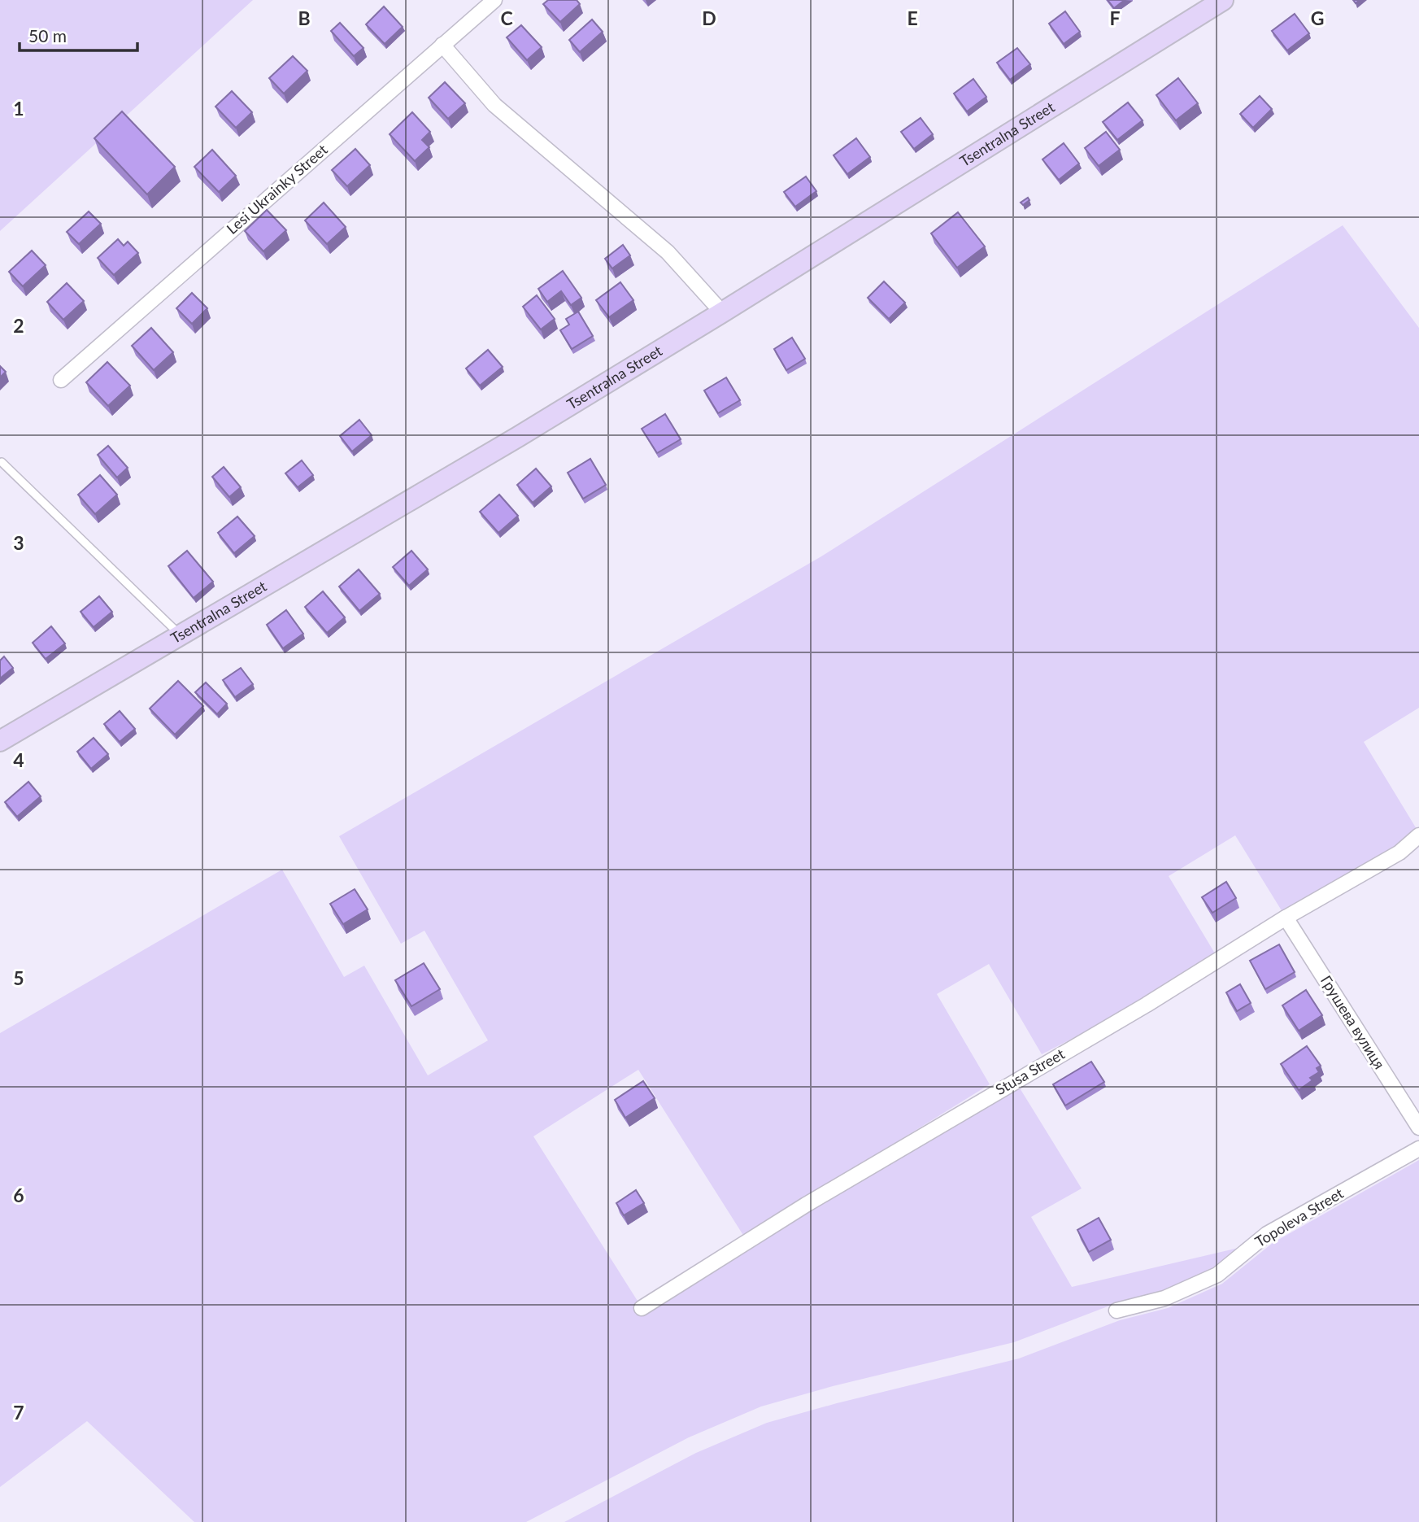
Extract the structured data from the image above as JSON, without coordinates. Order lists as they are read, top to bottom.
{
  "streets": {
    "street": [
      "Tsentralna Street",
      "Lesi Ukrainky Street",
      "Грушева вулиця",
      "Stusa Street",
      "Topoleva Street"
    ]
  },
  "crossings": [
    ["Грушева вулиця", "Stusa Street"]
  ],
  "scale_bar": "50 m",
  "grid": {
    "columns": [
      "B",
      "C",
      "D",
      "E",
      "F",
      "G"
    ],
    "rows": [
      "1",
      "2",
      "3",
      "4",
      "5",
      "6",
      "7"
    ]
  }
}
